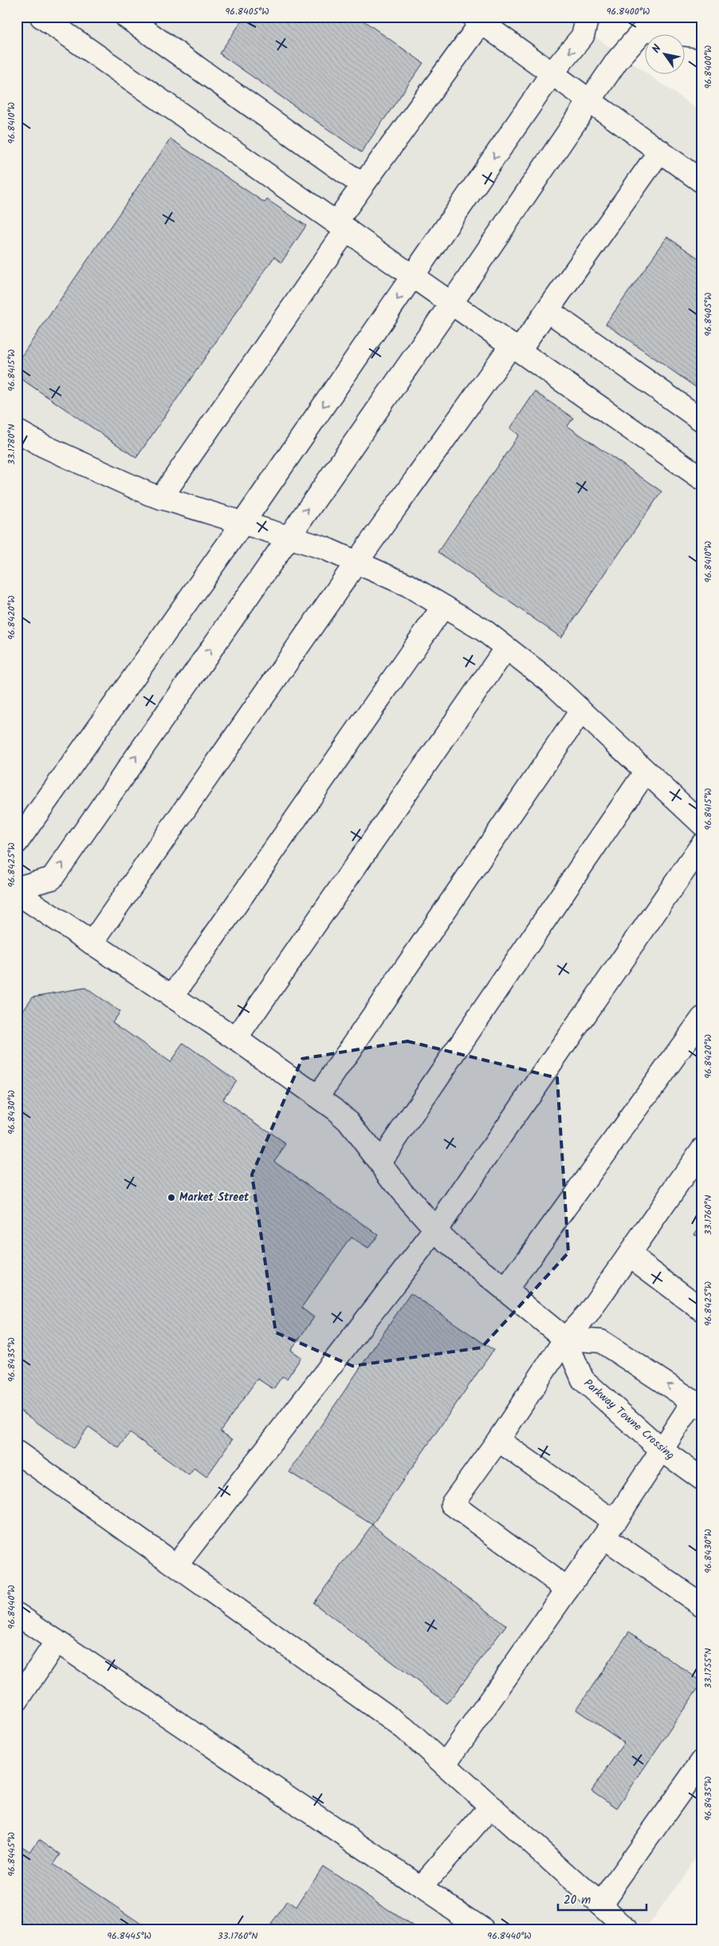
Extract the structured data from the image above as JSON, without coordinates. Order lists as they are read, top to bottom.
{
  "streets": {
    "main road": ["Parkway Towne Crossing"]
  },
  "places": ["Market Street"],
  "scale_bar": "20 m",
  "north": "top left",
  "coordinates": [
    "96.8405°W",
    "96.8400°W",
    "96.8410°W",
    "96.8415°W",
    "33.1780°N",
    "96.8420°W",
    "96.8425°W",
    "96.8430°W",
    "33.1760°N",
    "96.8435°W",
    "96.8440°W",
    "33.1755°N",
    "96.8445°W"
  ]
}
